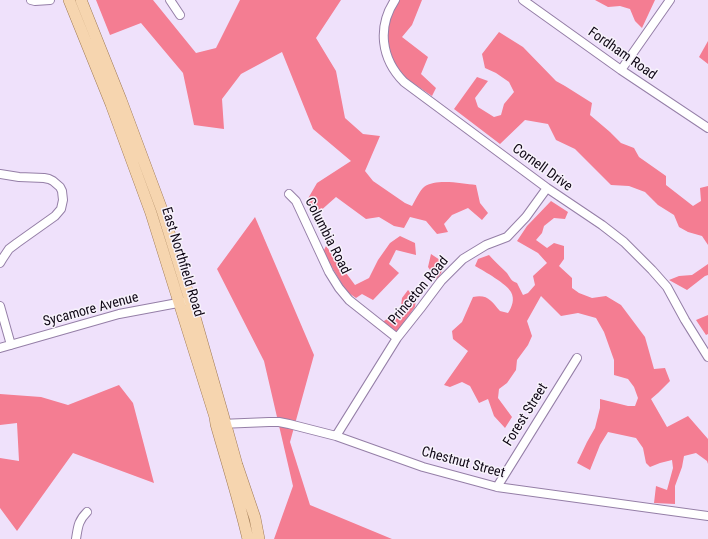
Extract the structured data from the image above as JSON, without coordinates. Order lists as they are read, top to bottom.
{
  "streets": {
    "main road": ["East Northfield Road"],
    "street": [
      "Fordham Road",
      "Cornell Drive",
      "Columbia Road",
      "Princeton Road",
      "Sycamore Avenue",
      "Forest Street",
      "Chestnut Street"
    ]
  },
  "crossings": [
    ["Cornell Drive", "Princeton Road"],
    ["Columbia Road", "Princeton Road"],
    ["East Northfield Road", "Sycamore Avenue"],
    ["East Northfield Road", "Chestnut Street"],
    ["Princeton Road", "Chestnut Street"],
    ["Forest Street", "Chestnut Street"]
  ]
}
